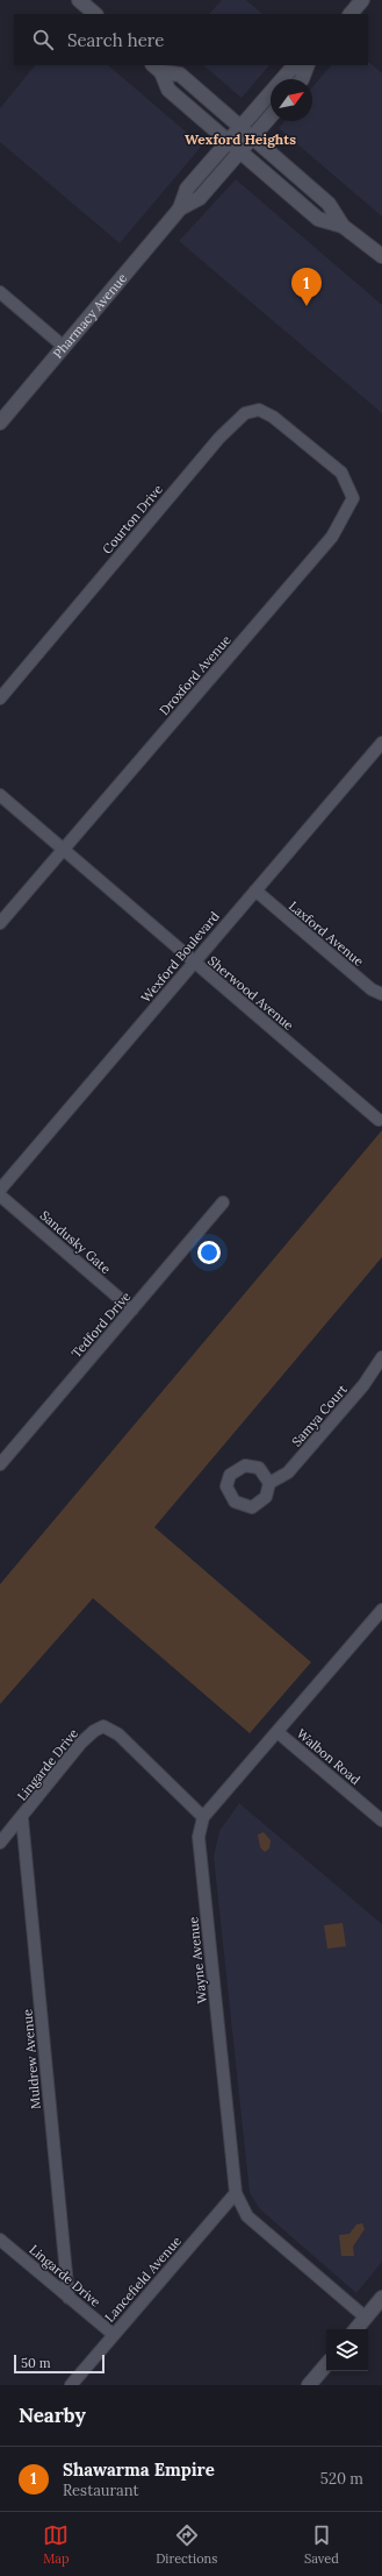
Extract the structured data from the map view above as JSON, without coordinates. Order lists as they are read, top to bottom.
{
  "streets": {
    "street": [
      "Pharmacy Avenue",
      "Courton Drive",
      "Droxford Avenue",
      "Laxford Avenue",
      "Wexford Boulevard",
      "Sherwood Avenue",
      "Sandusky Gate",
      "Tedford Drive",
      "Samya Court",
      "Walbon Road",
      "Lingarde Drive",
      "Wayne Avenue",
      "Muldrew Avenue",
      "Lancefield Avenue"
    ]
  },
  "crossings": [
    ["Courton Drive", "Droxford Avenue"],
    ["Droxford Avenue", "Sherwood Avenue"],
    ["Laxford Avenue", "Wexford Boulevard"],
    ["Wexford Boulevard", "Sherwood Avenue"],
    ["Sandusky Gate", "Tedford Drive"],
    ["Lingarde Drive", "Wayne Avenue"],
    ["Lingarde Drive", "Muldrew Avenue"],
    ["Lingarde Drive", "Lancefield Avenue"],
    ["Wayne Avenue", "Lancefield Avenue"]
  ],
  "districts": ["Wexford Heights"],
  "scale_bar": "50 m",
  "north": "top right",
  "page": {
    "search": "Search here",
    "pins": "1",
    "scale": "50 m",
    "heading": "Nearby",
    "list": [
      {
        "mark": "1",
        "name": "Shawarma Empire",
        "note": "Restaurant",
        "value": "520 m"
      }
    ],
    "nav": ["Map", "Directions", "Saved"]
  }
}
